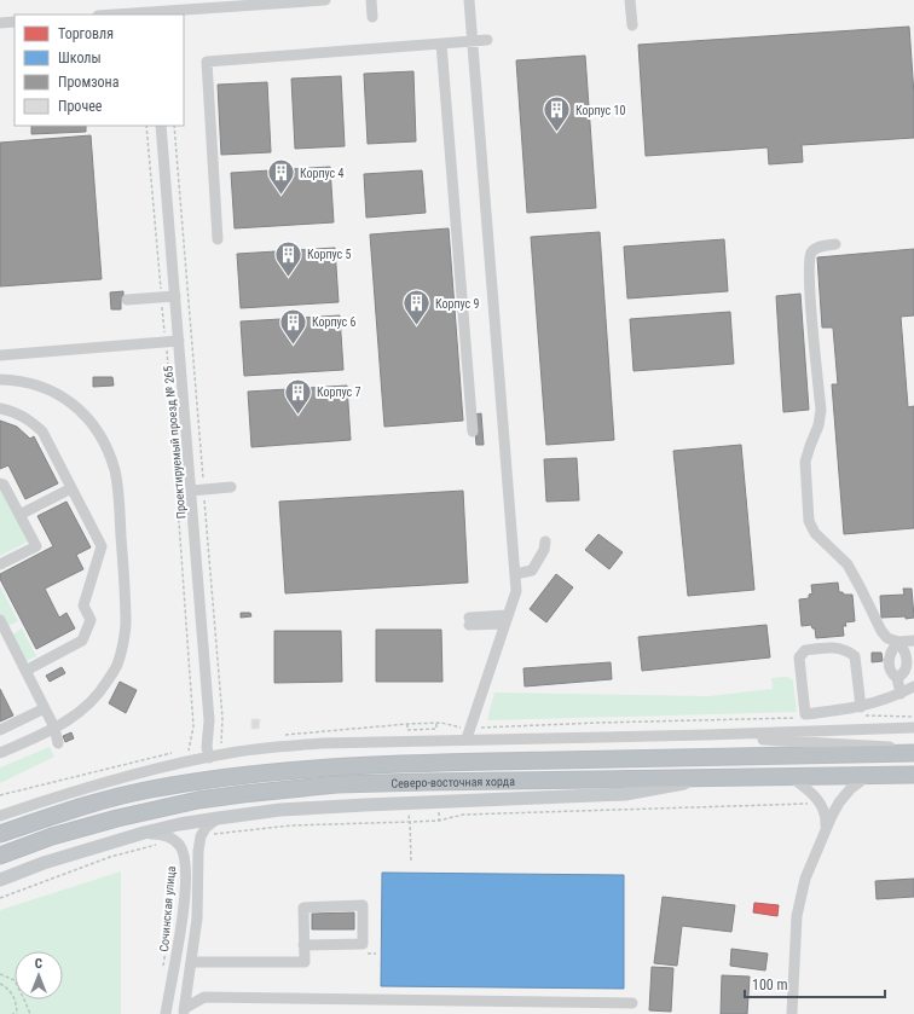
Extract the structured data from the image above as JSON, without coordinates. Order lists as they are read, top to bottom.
{
  "streets": {
    "highway": ["Северо-восточная хорда"],
    "street": ["Проектируемый проезд № 265", "Сочинская улица"]
  },
  "places": {
    "building": [
      "Корпус 10",
      "Корпус 4",
      "Корпус 5",
      "Корпус 9",
      "Корпус 6",
      "Корпус 7"
    ]
  },
  "legend": [
    "Торговля",
    "Школы",
    "Промзона",
    "Прочее"
  ],
  "scale_bar": "100 m",
  "north": "top"
}
